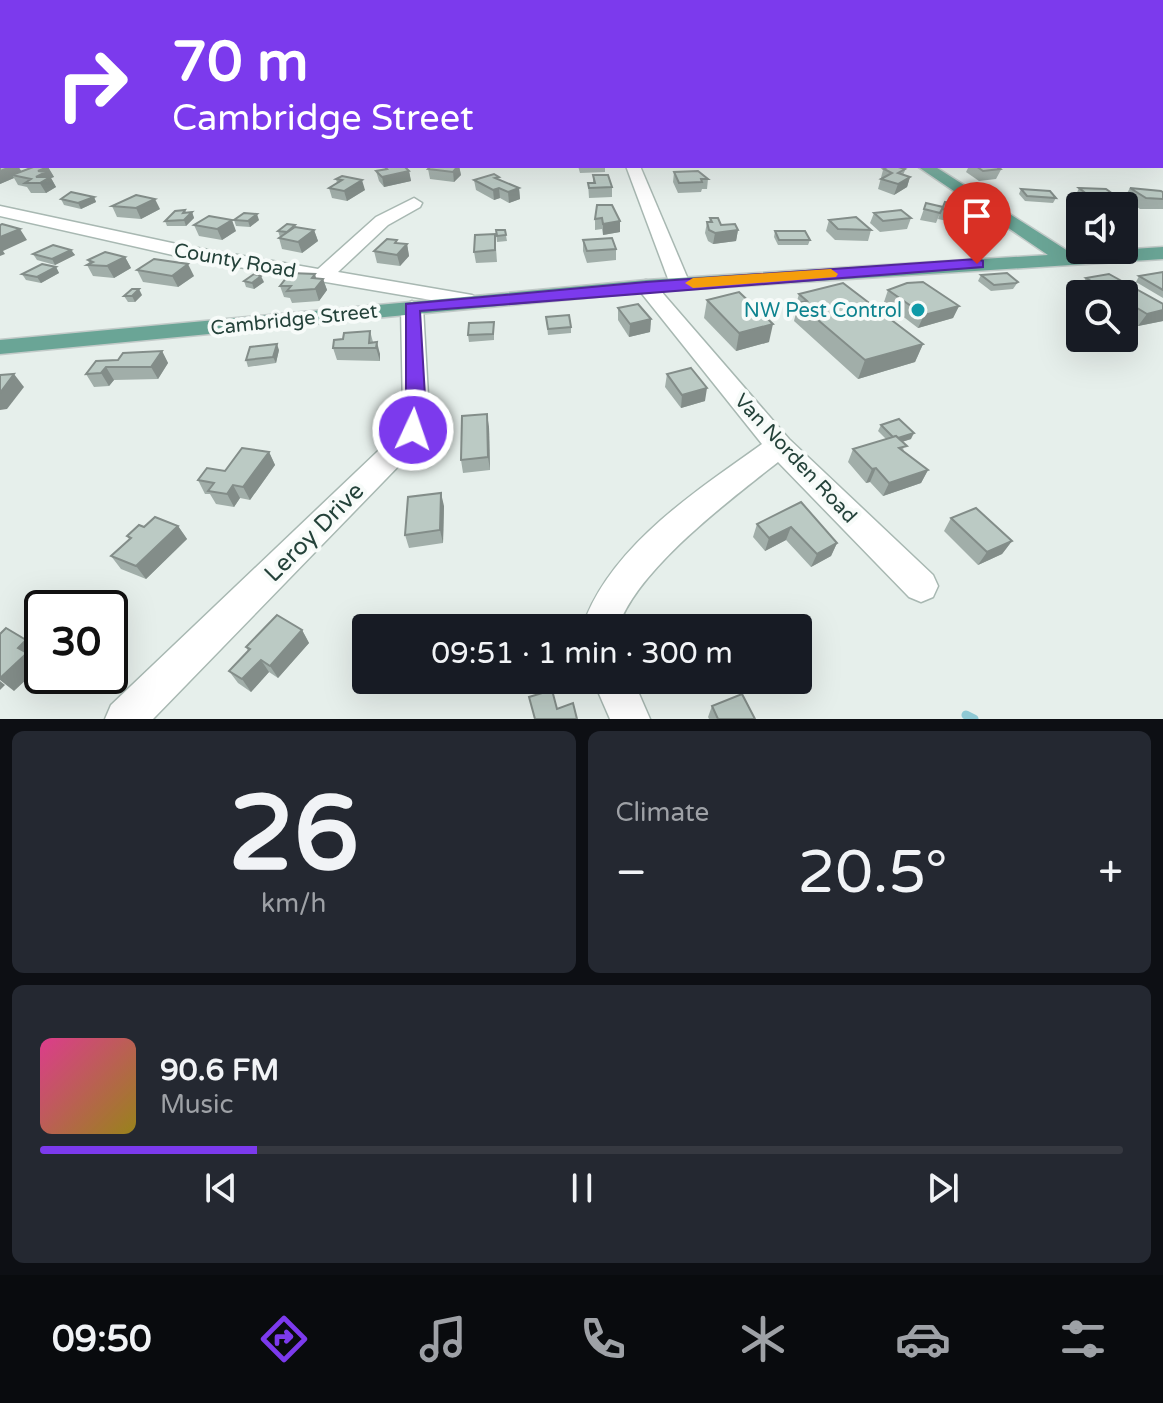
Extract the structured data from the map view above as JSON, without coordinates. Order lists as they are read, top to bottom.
{
  "streets": {
    "main road": ["Cambridge Street"],
    "street": ["County Road", "Van Norden Road", "Leroy Drive"]
  },
  "crossings": [
    ["County Road", "Cambridge Street"],
    ["Cambridge Street", "Van Norden Road"],
    ["Cambridge Street", "Leroy Drive"]
  ],
  "places": ["NW Pest Control"],
  "page": {
    "turn": ["70 m", "Cambridge Street"],
    "limit": "30",
    "trip": "09:51 · 1 min · 300 m",
    "tile": [
      ["26", "km/h"],
      "Climate"
    ],
    "heat": ["−", "20.5°", "+"],
    "song": ["90.6 FM", "Music"],
    "tabs": "09:50"
  }
}
